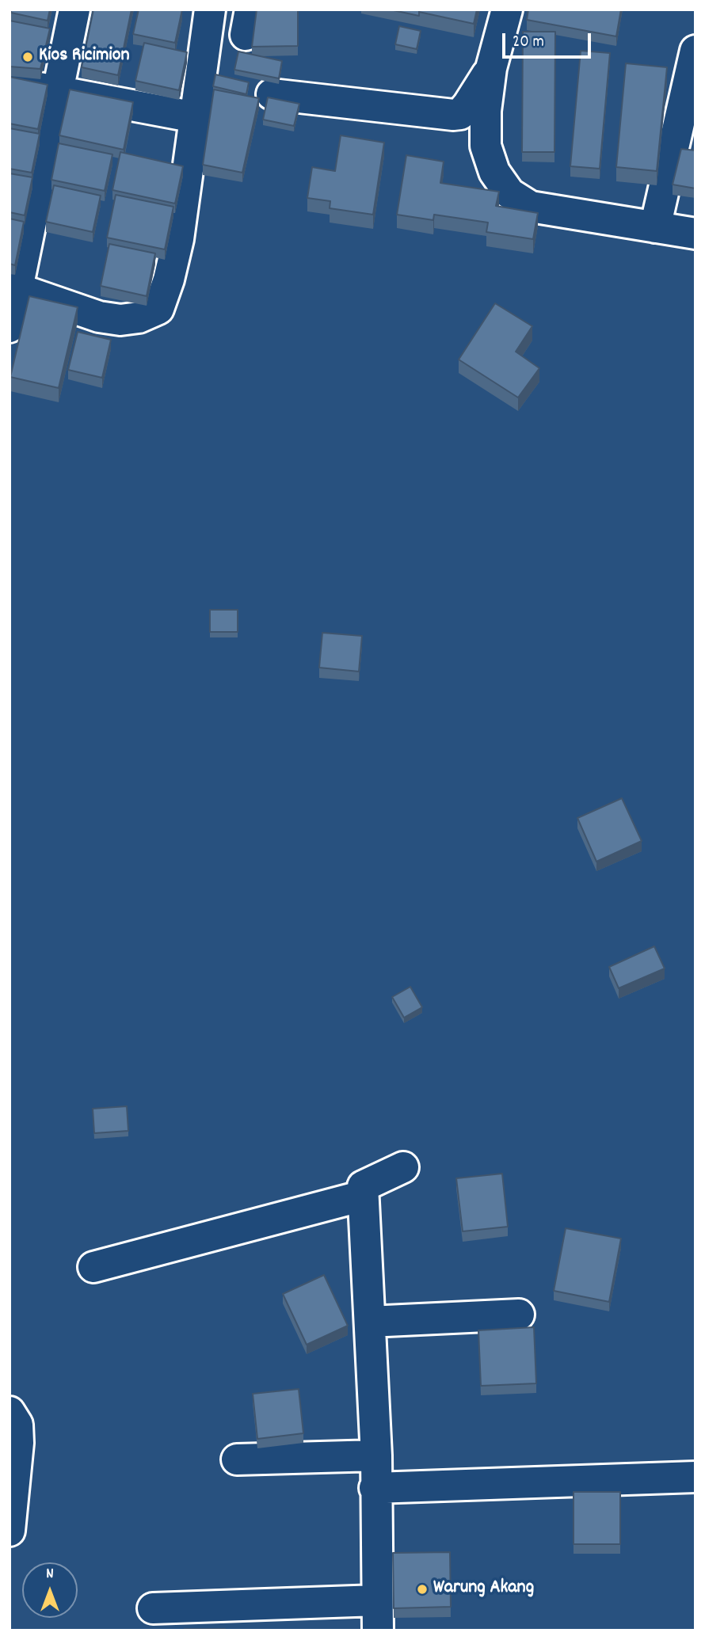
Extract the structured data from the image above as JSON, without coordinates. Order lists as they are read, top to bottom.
{
  "places": ["Kios Ricimion", "Warung Akang"],
  "scale_bar": "20 m",
  "north": "top"
}
